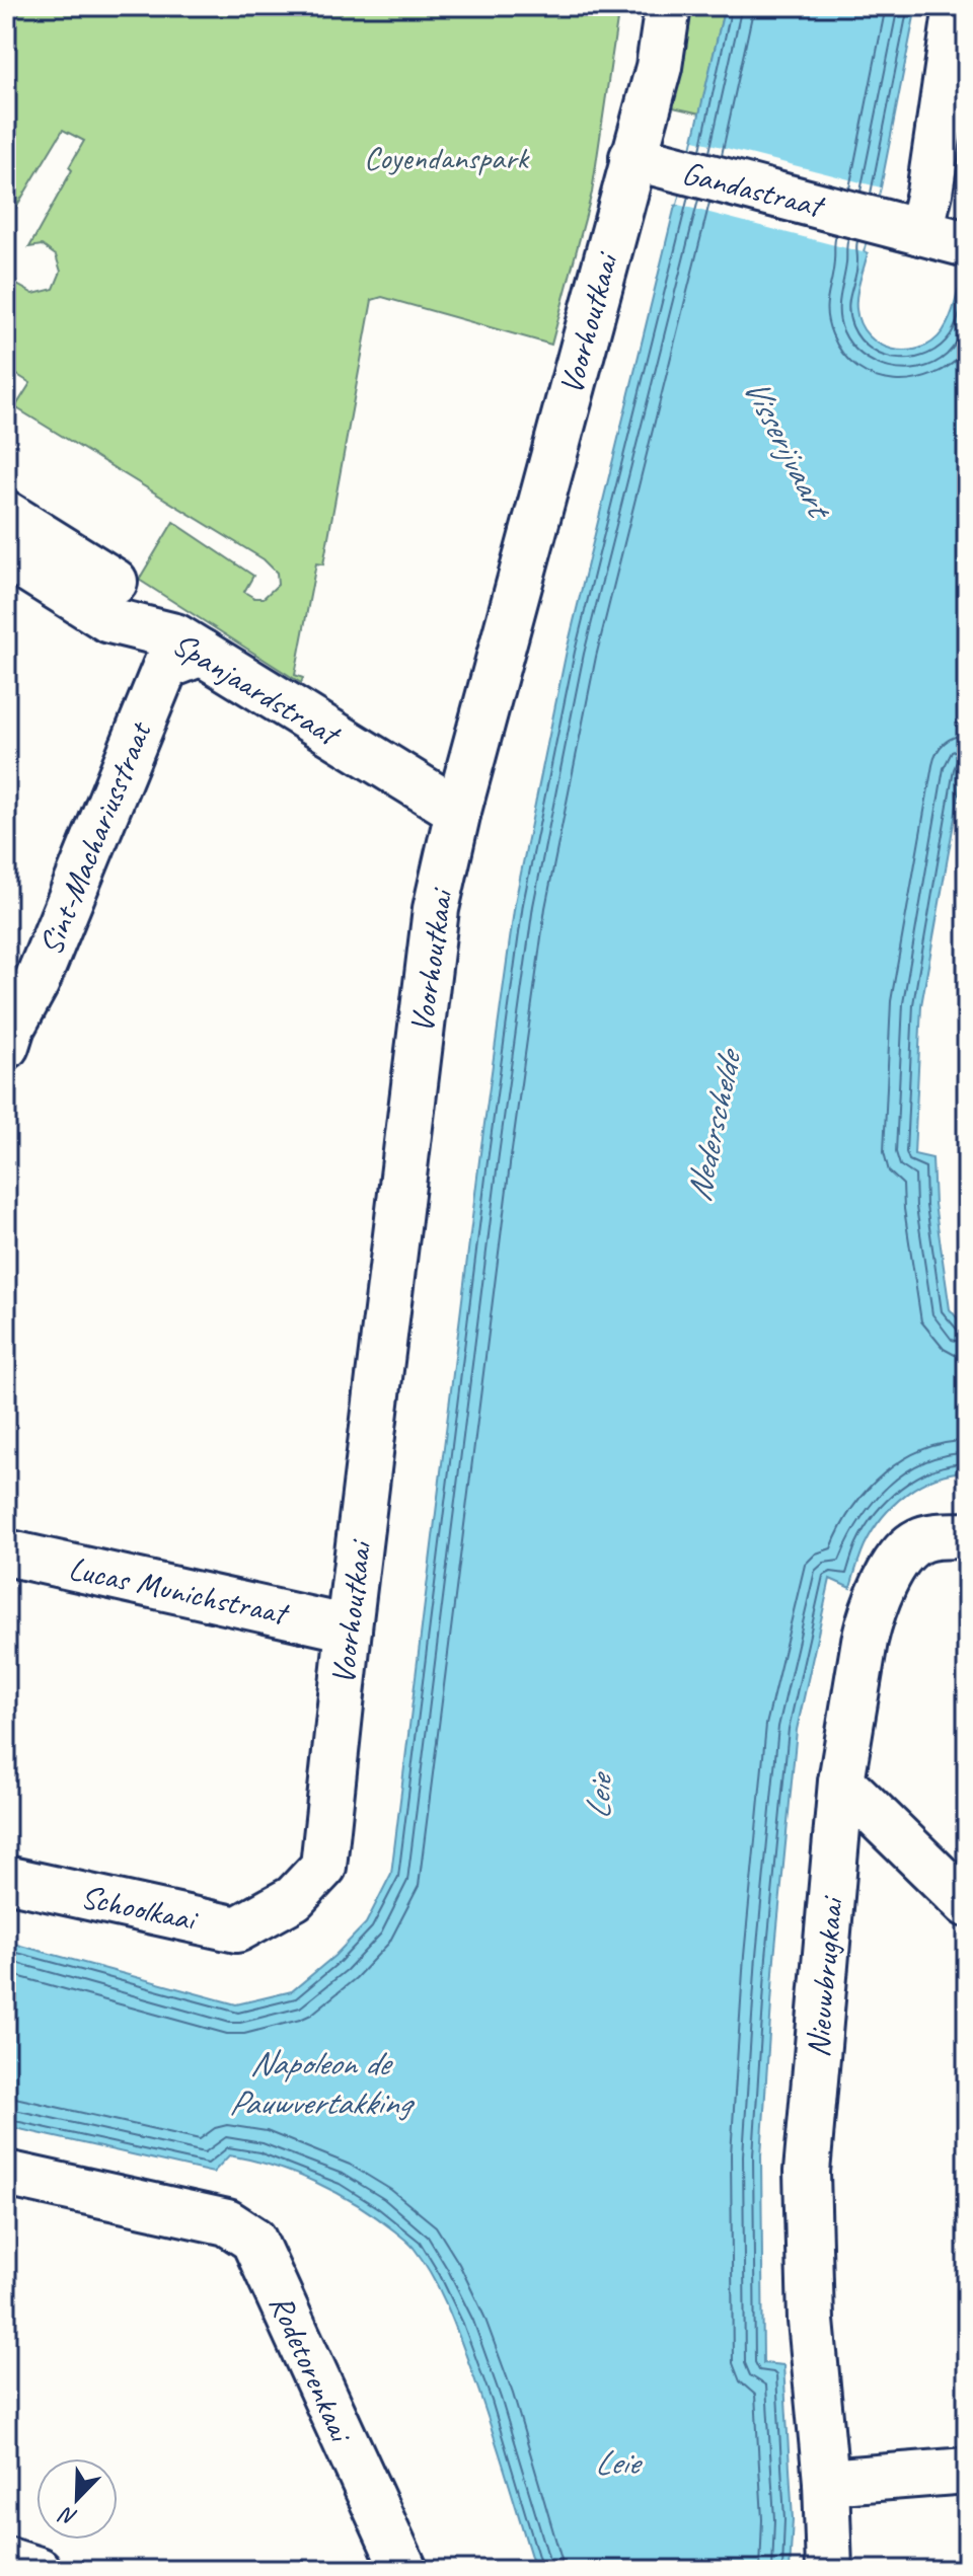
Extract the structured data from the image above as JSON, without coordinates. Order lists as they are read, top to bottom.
{
  "streets": {
    "street": [
      "Gandastraat",
      "Voorhoutkaai",
      "Spanjaardstraat",
      "Sint-Machariusstraat",
      "Lucas Munichstraat",
      "Schoolkaai",
      "Nieuwbrugkaai",
      "Rodetorenkaai"
    ]
  },
  "crossings": [
    ["Gandastraat", "Voorhoutkaai"],
    ["Voorhoutkaai", "Spanjaardstraat"],
    ["Voorhoutkaai", "Lucas Munichstraat"],
    ["Voorhoutkaai", "Schoolkaai"],
    ["Spanjaardstraat", "Sint-Machariusstraat"]
  ],
  "water": [
    "Visserijvaart",
    "Nederschelde",
    "Leie",
    "Napoleon de Pauwvertakking"
  ],
  "parks": ["Coyendanspark"],
  "north": "bottom left"
}
